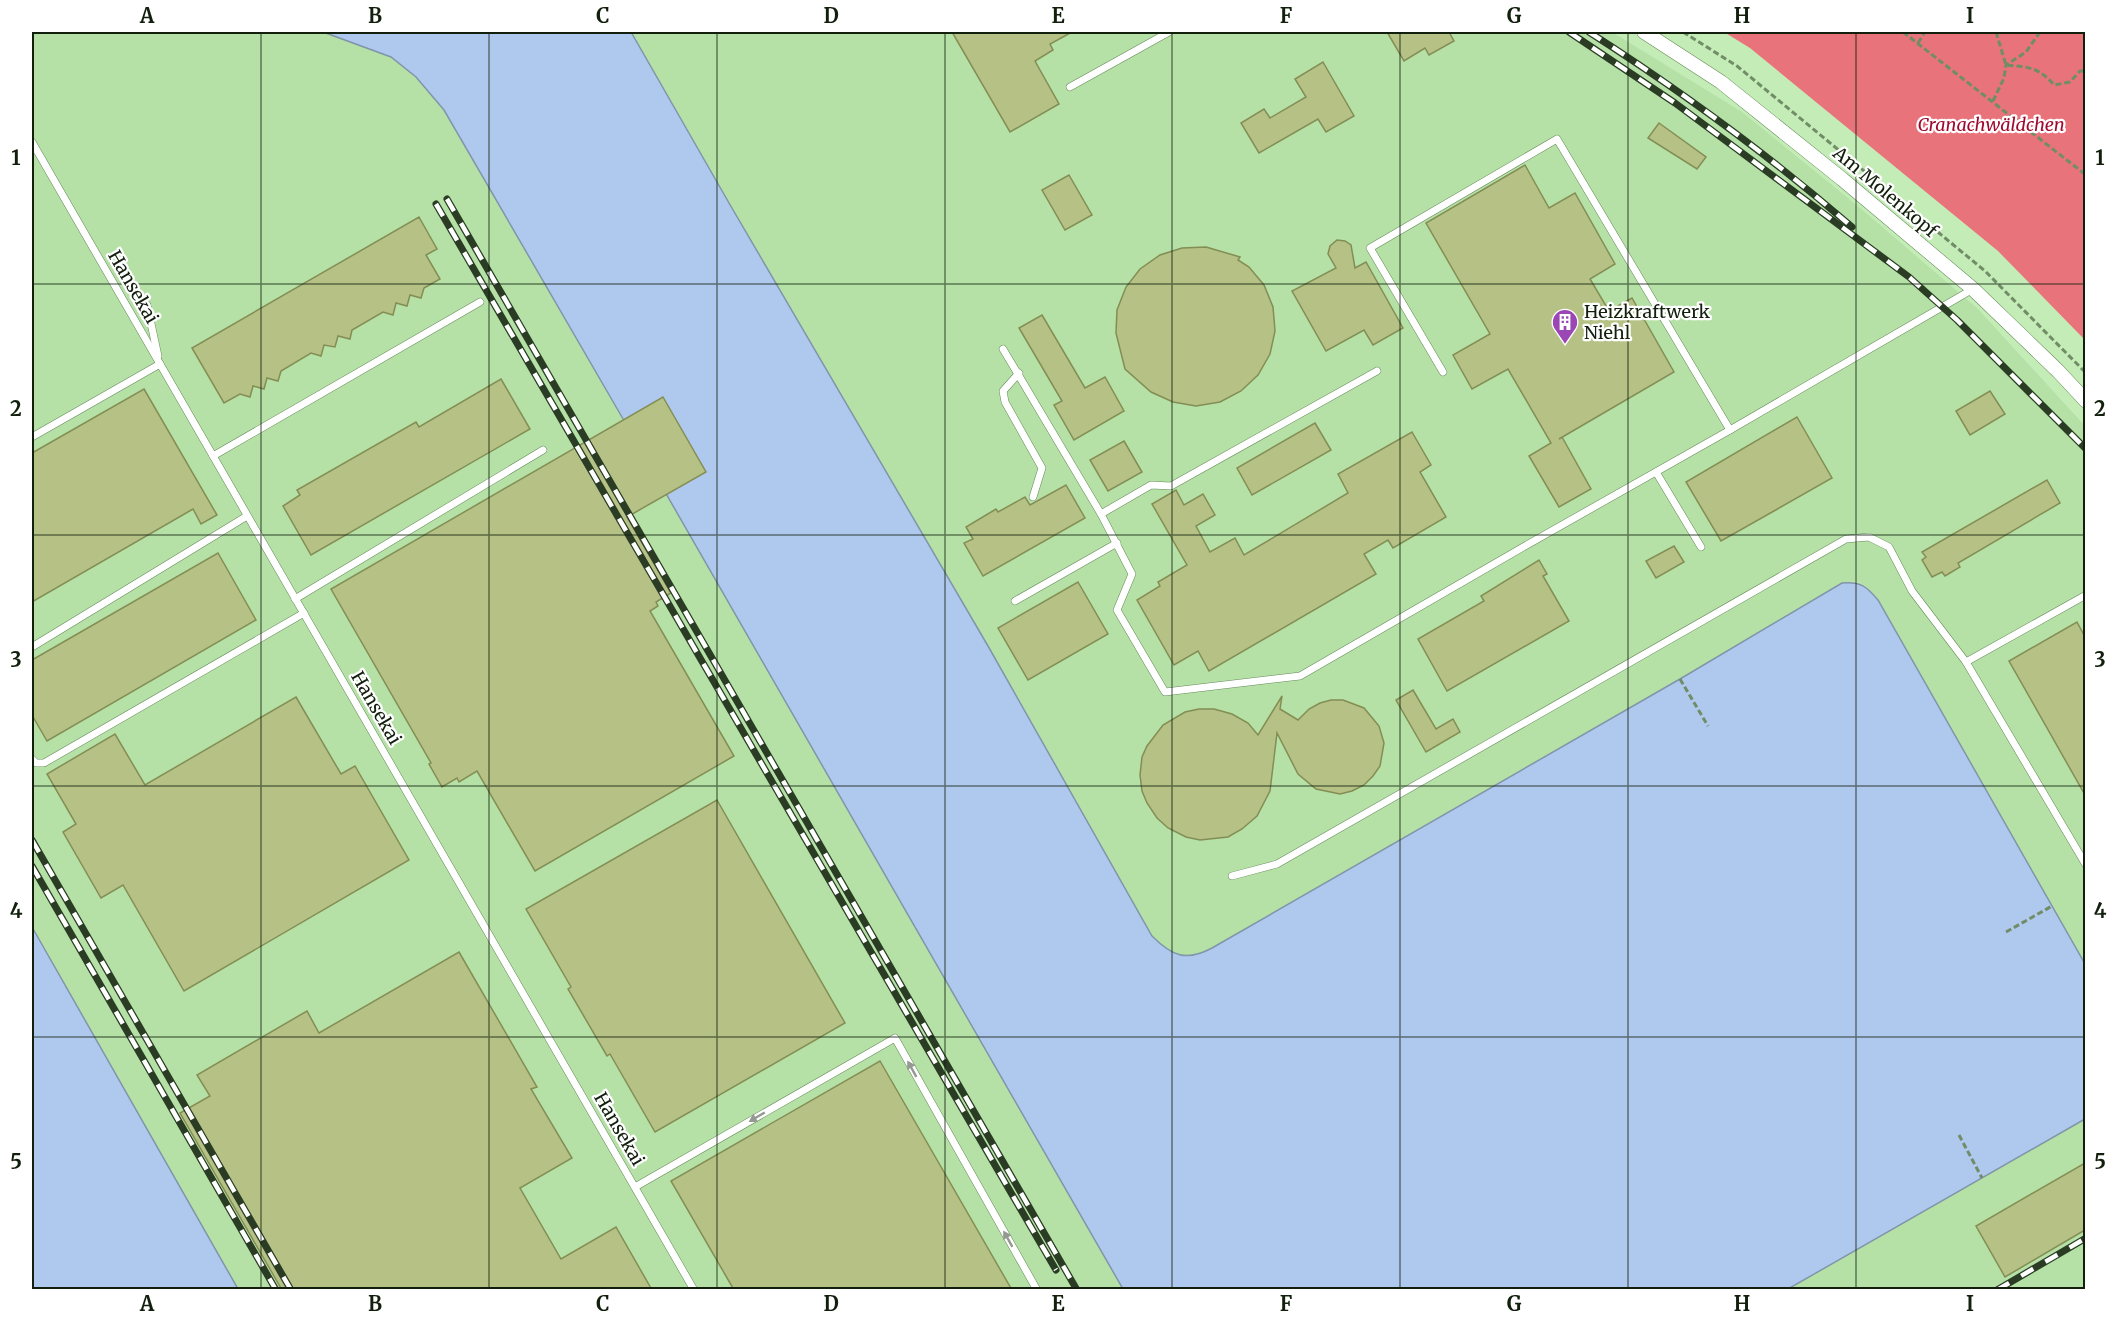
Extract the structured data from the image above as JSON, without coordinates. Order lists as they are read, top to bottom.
{
  "streets": {
    "street": ["Am Molenkopf"],
    "lane": ["Hansekai"]
  },
  "parks": ["Cranachwäldchen"],
  "places": {
    "building": ["Heizkraftwerk Niehl"]
  },
  "grid": {
    "columns": [
      "A",
      "B",
      "C",
      "D",
      "E",
      "F",
      "G",
      "H",
      "I"
    ],
    "rows": [
      "1",
      "2",
      "3",
      "4",
      "5"
    ]
  }
}
